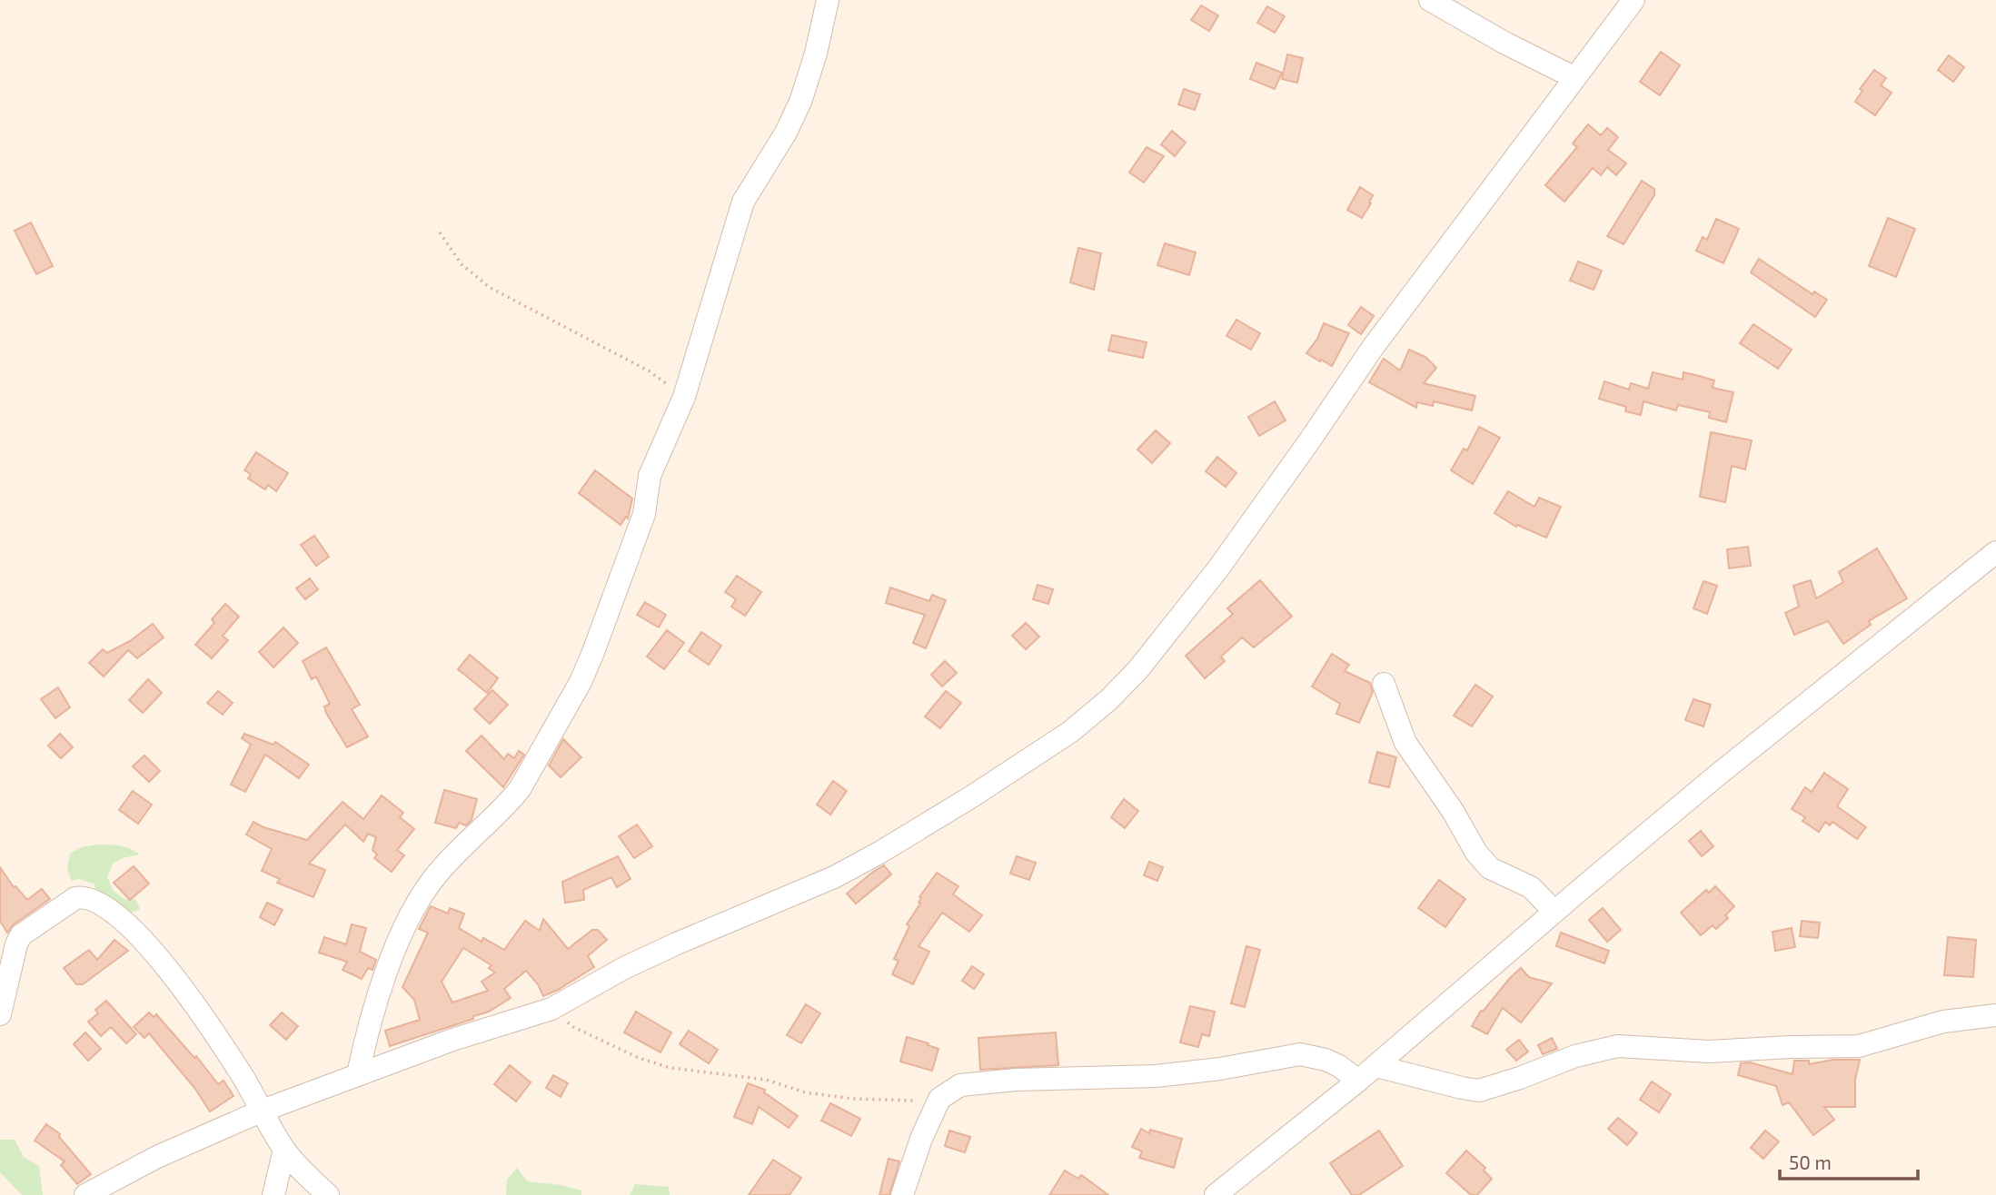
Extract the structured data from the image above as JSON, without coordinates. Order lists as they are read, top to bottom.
{
  "scale_bar": "50 m"
}
